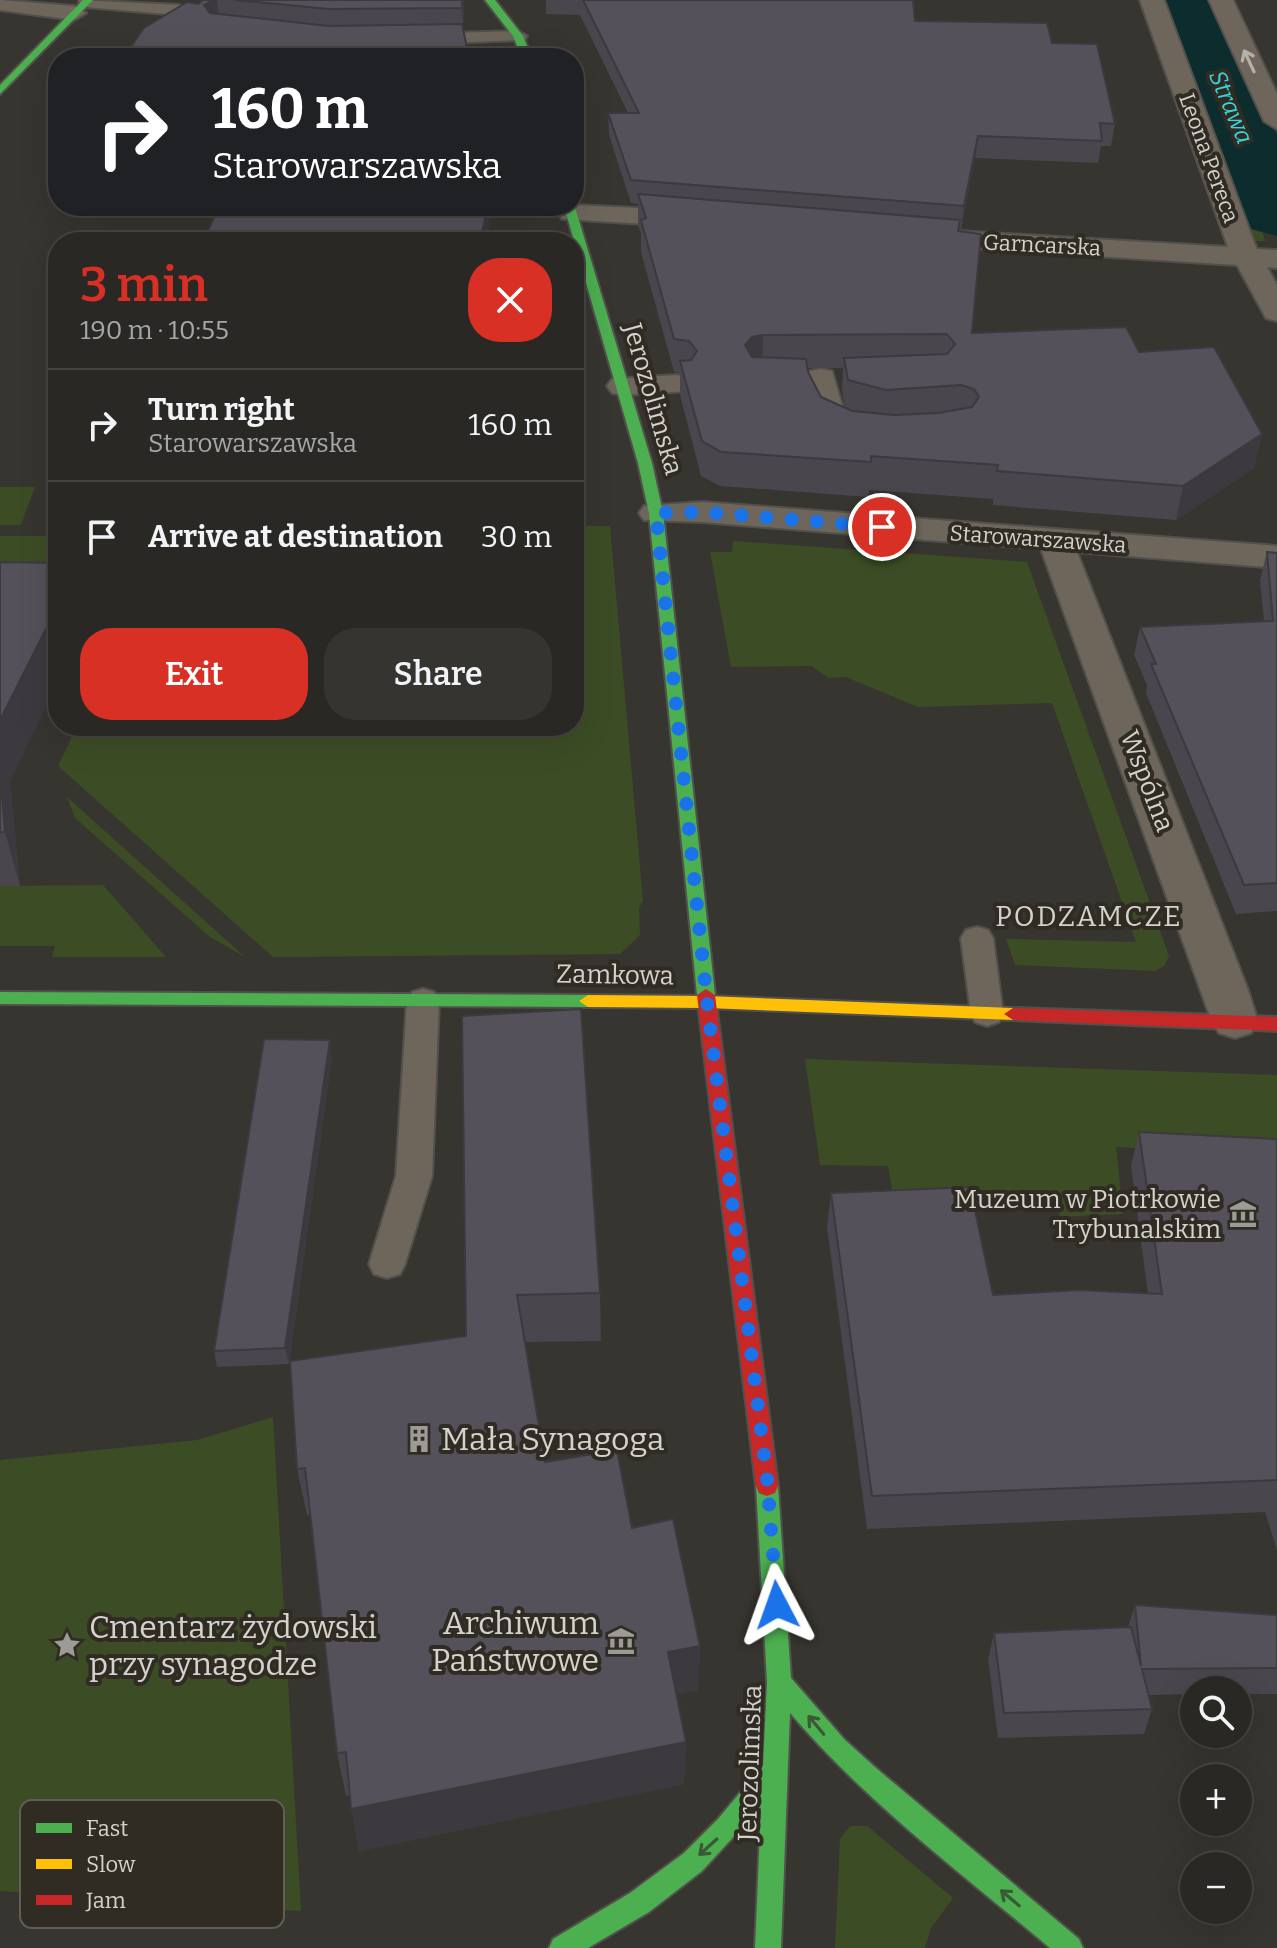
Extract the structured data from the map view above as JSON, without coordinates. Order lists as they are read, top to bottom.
{
  "streets": {
    "street": [
      "Leona Pereca",
      "Garncarska",
      "Jerozolimska",
      "Starowarszawska",
      "Wspólna",
      "Zamkowa"
    ]
  },
  "crossings": [
    ["Leona Pereca", "Garncarska"],
    ["Jerozolimska", "Starowarszawska"],
    ["Jerozolimska", "Zamkowa"],
    ["Starowarszawska", "Wspólna"],
    ["Wspólna", "Zamkowa"]
  ],
  "districts": ["PODZAMCZE"],
  "water": ["Strawa"],
  "places": {
    "museum": ["Muzeum w Piotrkowie Trybunalskim", "Archiwum Państwowe"],
    "building": ["Mała Synagoga"],
    "place": ["Cmentarz żydowski przy synagodze"]
  },
  "legend": ["Fast", "Slow", "Jam"],
  "page": {
    "turn": ["160 m", "Starowarszawska"],
    "heading": ["3 min", "190 m · 10:55"],
    "list": [
      {
        "name": "Turn right",
        "note": "Starowarszawska",
        "value": "160 m"
      },
      {
        "name": "Arrive at destination",
        "value": "30 m"
      }
    ],
    "buttons": ["Exit", "Share"],
    "map_buttons": ["+", "−"]
  }
}
